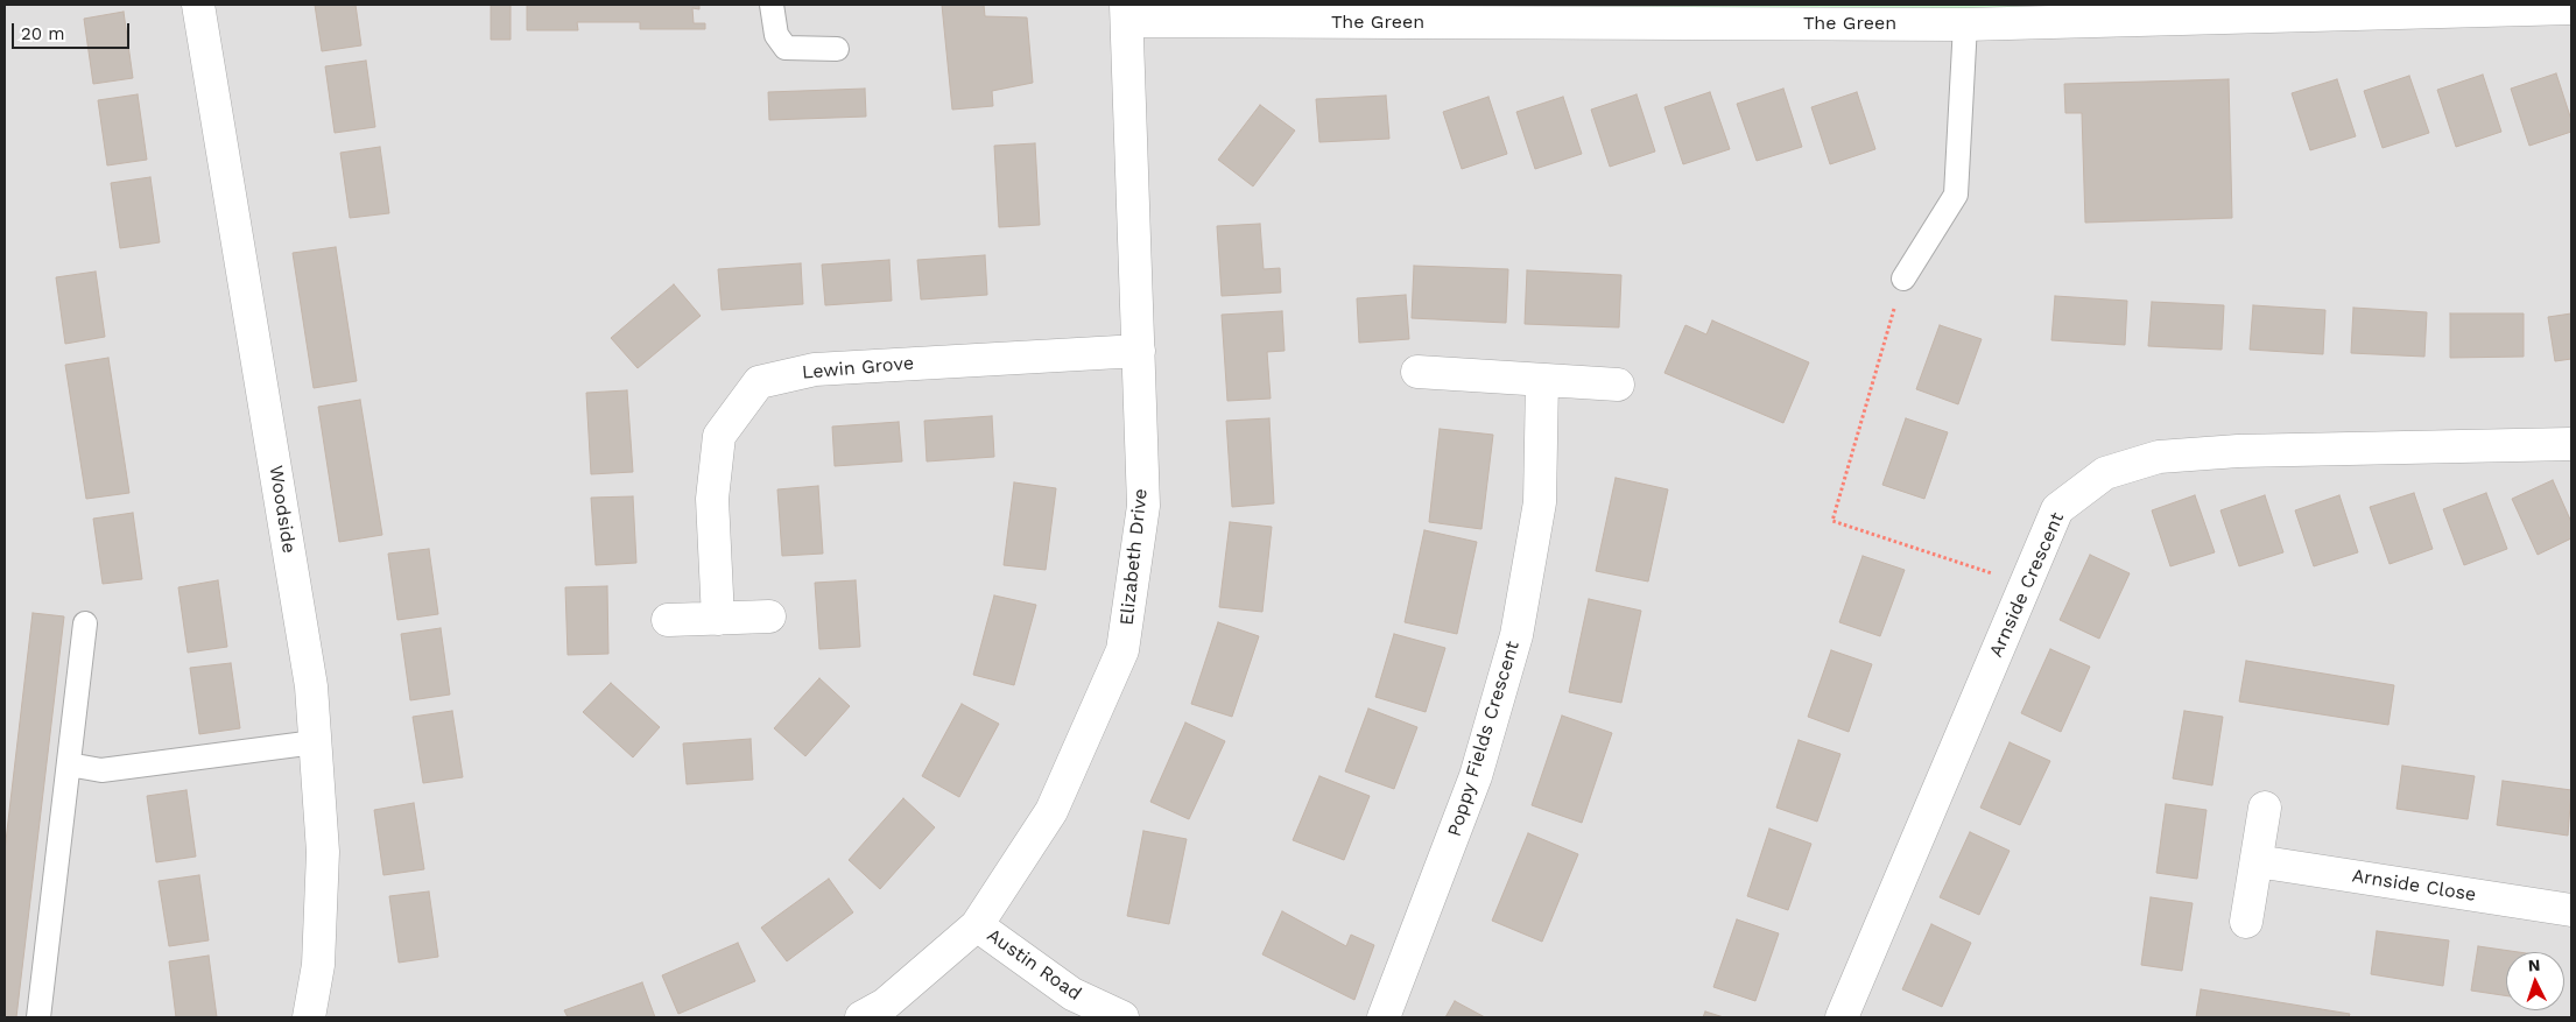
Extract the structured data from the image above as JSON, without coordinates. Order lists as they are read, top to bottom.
{
  "streets": {
    "street": [
      "The Green",
      "Lewin Grove",
      "Woodside",
      "Elizabeth Drive",
      "Arnside Crescent",
      "Poppy Fields Crescent",
      "Arnside Close",
      "Austin Road"
    ]
  },
  "crossings": [
    ["The Green", "Elizabeth Drive"],
    ["Lewin Grove", "Elizabeth Drive"],
    ["Elizabeth Drive", "Austin Road"]
  ],
  "scale_bar": "20 m",
  "north": "top"
}
